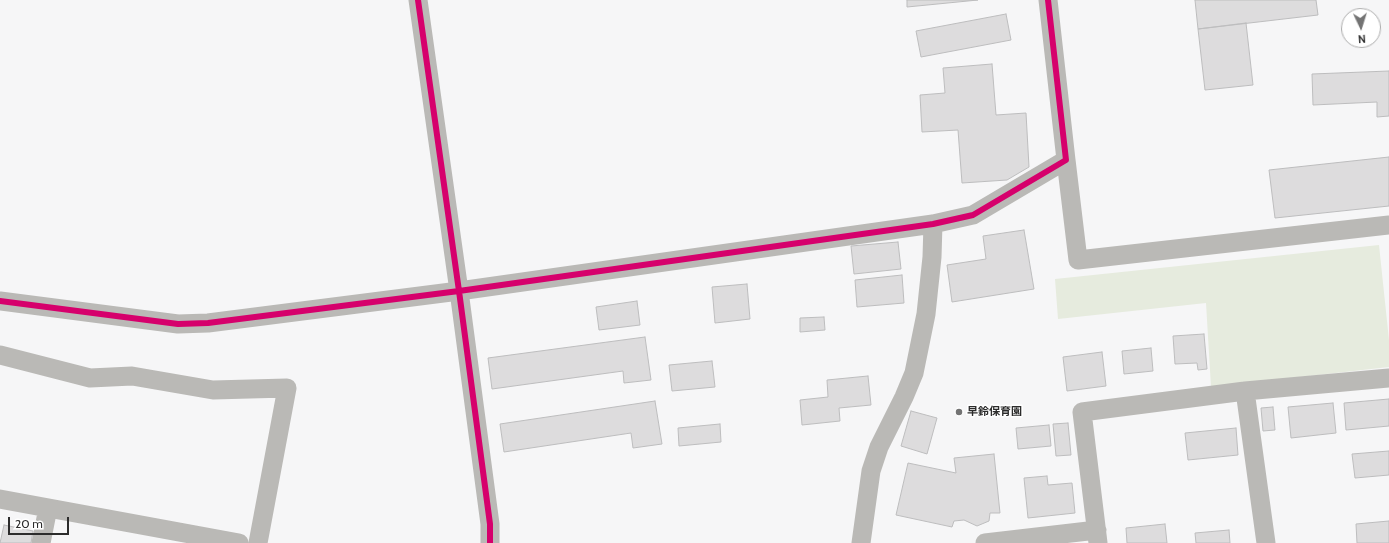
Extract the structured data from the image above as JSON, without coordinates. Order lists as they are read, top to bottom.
{
  "places": ["早鈴保育園"],
  "scale_bar": "20 m",
  "north": "bottom"
}
